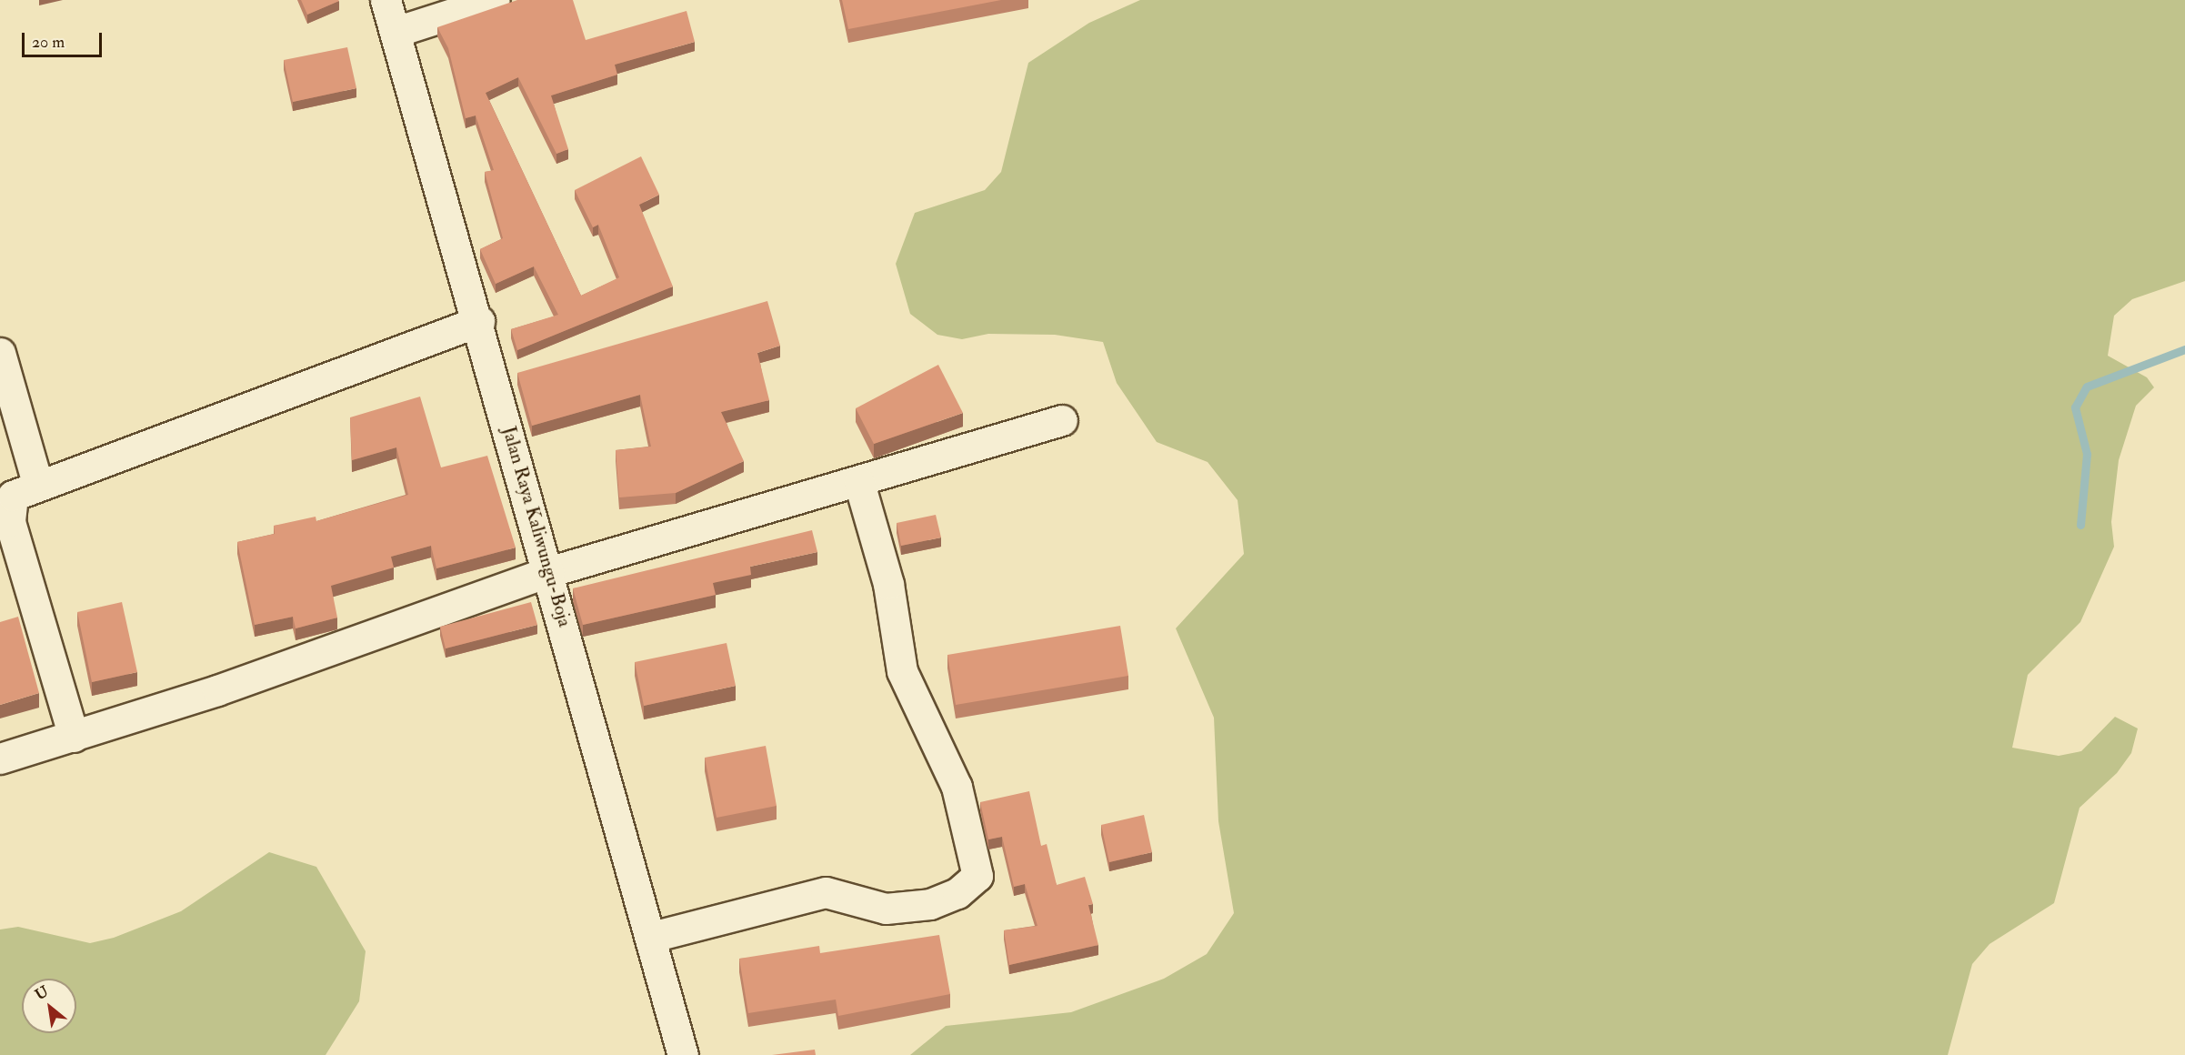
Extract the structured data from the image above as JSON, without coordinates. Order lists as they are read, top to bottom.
{
  "streets": {
    "street": ["Jalan Raya Kaliwungu-Boja"]
  },
  "scale_bar": "20 m",
  "north": "top left"
}
